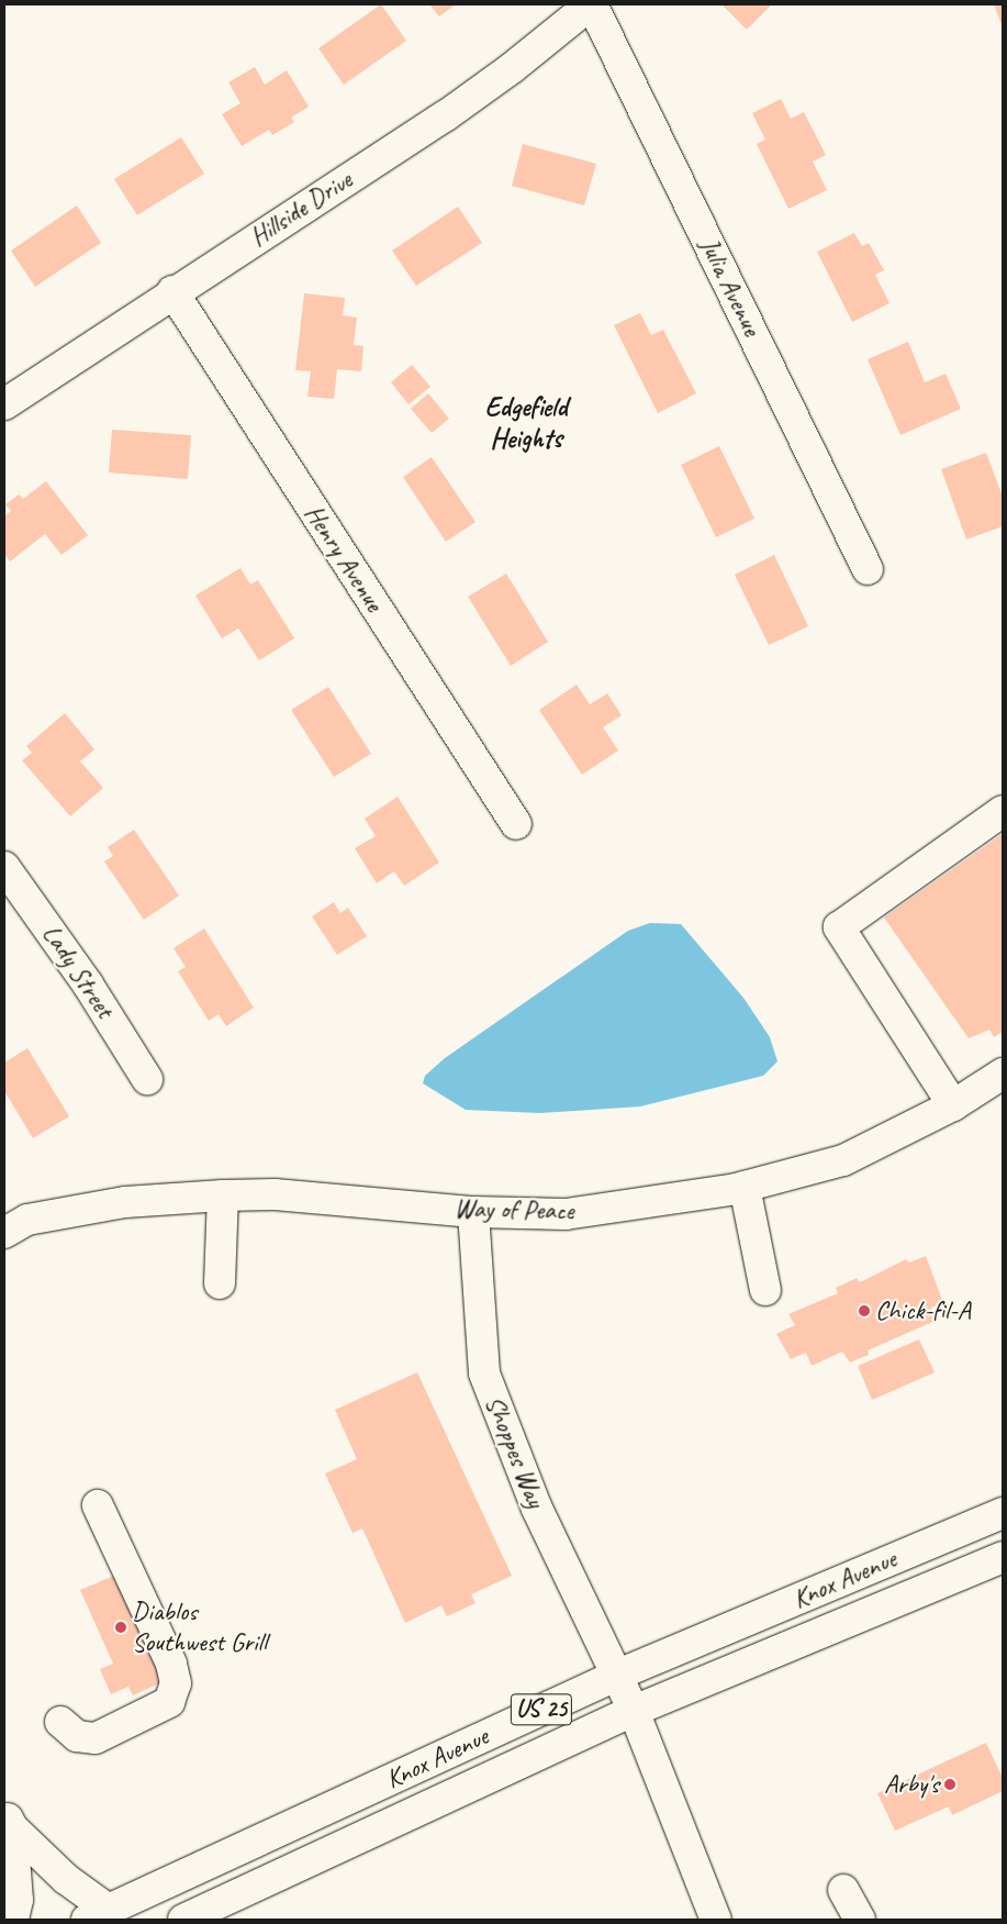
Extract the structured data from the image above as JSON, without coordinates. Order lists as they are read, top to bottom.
{
  "streets": {
    "street": [
      "Hillside Drive",
      "Julia Avenue",
      "Henry Avenue",
      "Lady Street",
      "Way of Peace",
      "Shoppes Way",
      "Knox Avenue",
      "US 25"
    ]
  },
  "crossings": [
    ["Hillside Drive", "Julia Avenue"],
    ["Hillside Drive", "Henry Avenue"],
    ["Way of Peace", "Shoppes Way"],
    ["Shoppes Way", "Knox Avenue"]
  ],
  "districts": ["Edgefield Heights"],
  "places": ["Chick-fil-A", "Diablos Southwest Grill", "Arby's"]
}
